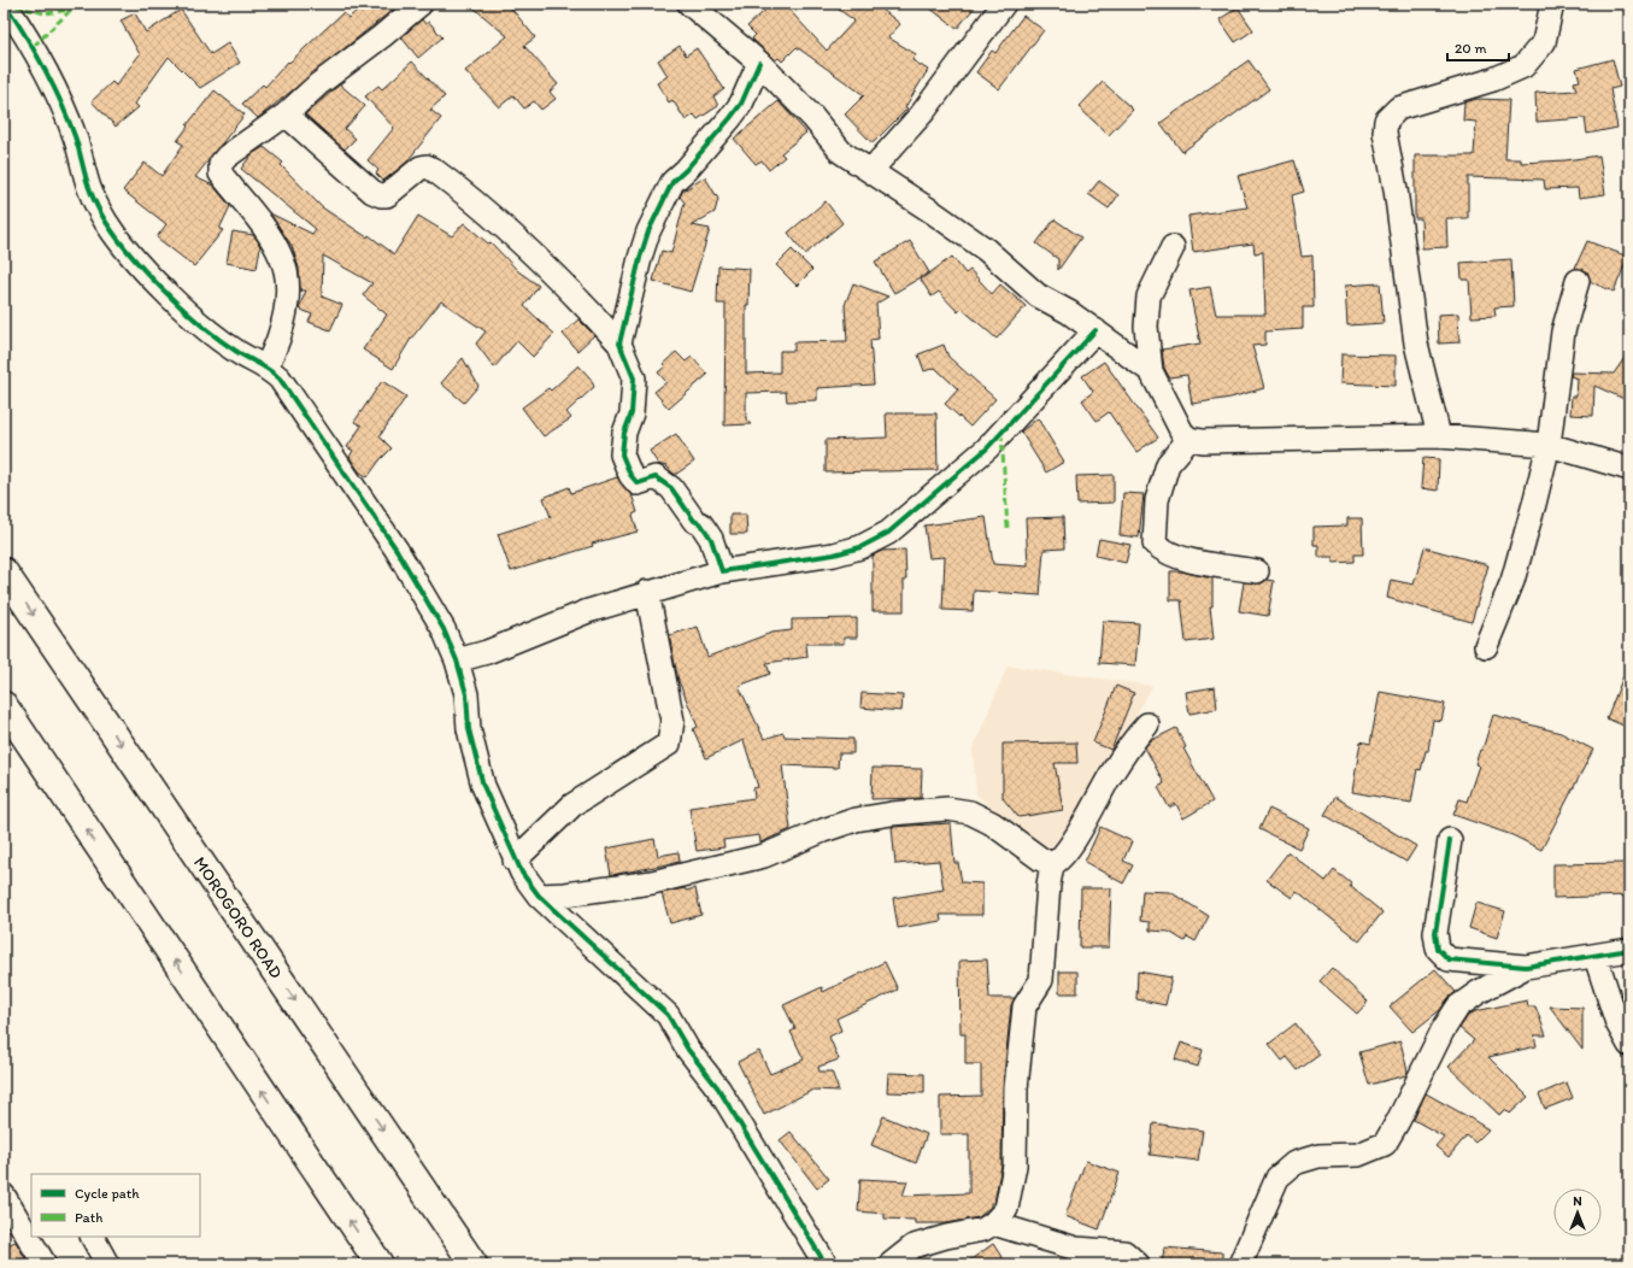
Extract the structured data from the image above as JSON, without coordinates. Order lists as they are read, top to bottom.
{
  "streets": {
    "highway": ["MOROGORO ROAD"]
  },
  "legend": ["Cycle path", "Path"],
  "scale_bar": "20 m",
  "north": "top"
}
